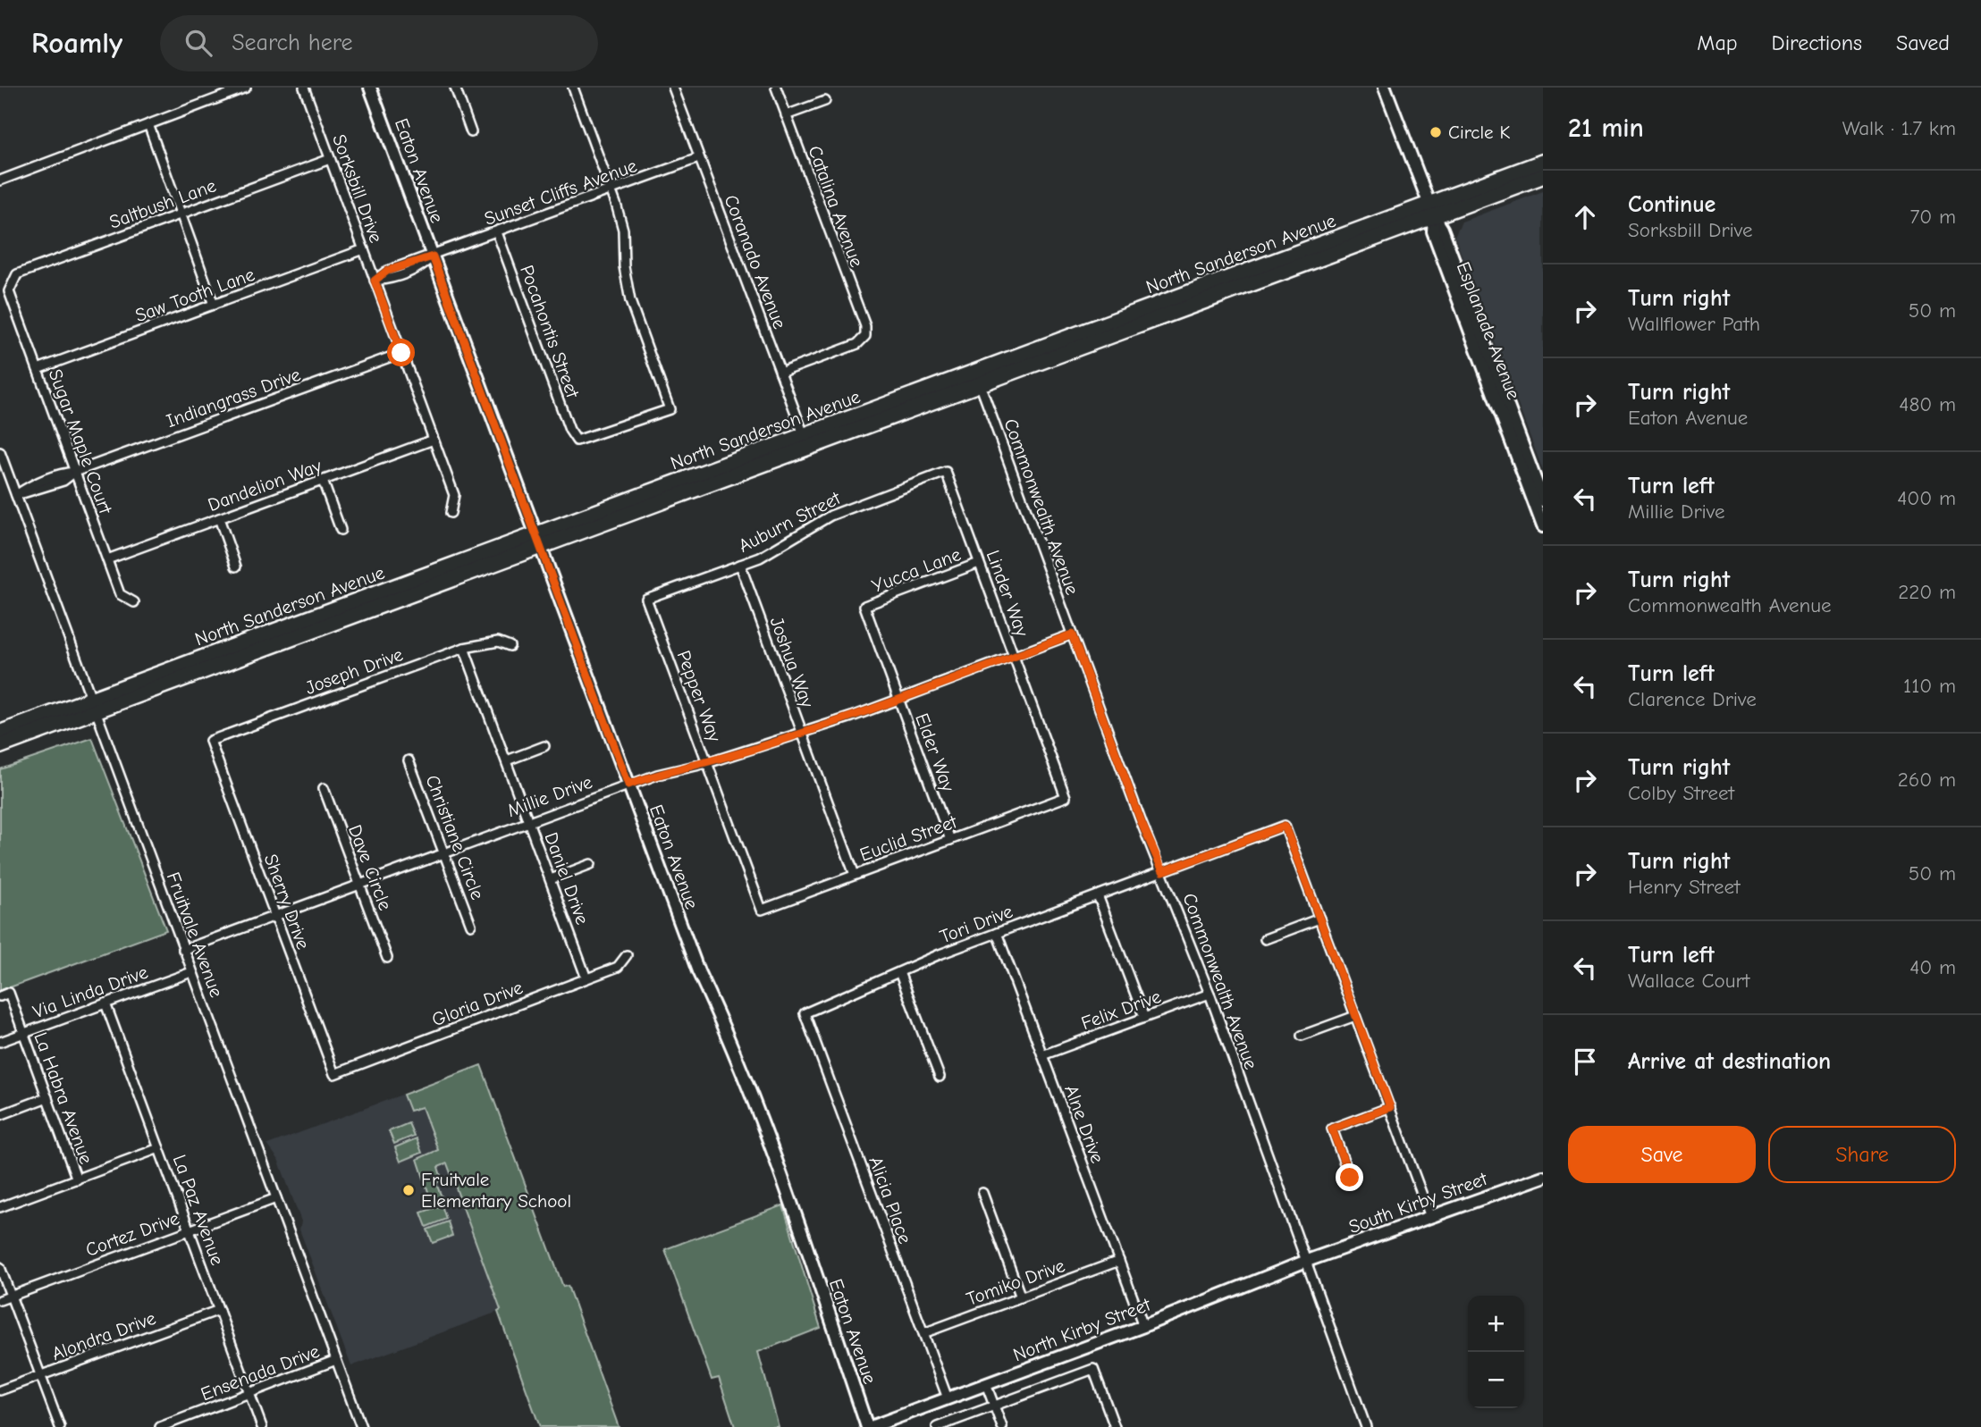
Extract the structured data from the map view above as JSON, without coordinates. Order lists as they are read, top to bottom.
{
  "streets": {
    "highway": ["North Sanderson Avenue"],
    "street": [
      "Eaton Avenue",
      "Sorksbill Drive",
      "Sunset Cliffs Avenue",
      "Saltbush Lane",
      "Catalina Avenue",
      "Coranado Avenue",
      "Saw Tooth Lane",
      "Esplanade Avenue",
      "Pocahontis Street",
      "Indiangrass Drive",
      "Sugar Maple Court",
      "Dandelion Way",
      "Commonwealth Avenue",
      "Auburn Street",
      "Yucca Lane",
      "Linder Way",
      "Joshua Way",
      "Joseph Drive",
      "Pepper Way",
      "Elder Way",
      "Millie Drive",
      "Christiane Circle",
      "Euclid Street",
      "Dave Circle",
      "Daniel Drive",
      "Sherry Drive",
      "Tori Drive",
      "Fruitvale Avenue",
      "Via Linda Drive",
      "Gloria Drive",
      "Felix Drive",
      "La Habra Avenue",
      "Alne Drive",
      "Alicia Place",
      "South Kirby Street",
      "La Paz Avenue",
      "Cortez Drive",
      "Tomiko Drive",
      "North Kirby Street",
      "Alondra Drive",
      "Ensenada Drive"
    ]
  },
  "crossings": [
    ["Eaton Avenue", "Sunset Cliffs Avenue"],
    ["Eaton Avenue", "North Sanderson Avenue"],
    ["Eaton Avenue", "Millie Drive"],
    ["Eaton Avenue", "North Kirby Street"],
    ["Sorksbill Drive", "Sunset Cliffs Avenue"],
    ["Sorksbill Drive", "Saltbush Lane"],
    ["Sorksbill Drive", "Saw Tooth Lane"],
    ["Sorksbill Drive", "Indiangrass Drive"],
    ["Sorksbill Drive", "Dandelion Way"],
    ["Sunset Cliffs Avenue", "Coranado Avenue"],
    ["Sunset Cliffs Avenue", "Pocahontis Street"],
    ["Saltbush Lane", "Sugar Maple Court"],
    ["Catalina Avenue", "Coranado Avenue"],
    ["North Sanderson Avenue", "Coranado Avenue"],
    ["North Sanderson Avenue", "Esplanade Avenue"],
    ["North Sanderson Avenue", "Commonwealth Avenue"],
    ["North Sanderson Avenue", "Fruitvale Avenue"],
    ["Saw Tooth Lane", "Sugar Maple Court"],
    ["Indiangrass Drive", "Sugar Maple Court"],
    ["Indiangrass Drive", "Fruitvale Avenue"],
    ["Sugar Maple Court", "Dandelion Way"],
    ["Commonwealth Avenue", "Millie Drive"],
    ["Commonwealth Avenue", "Tori Drive"],
    ["Commonwealth Avenue", "Felix Drive"],
    ["Commonwealth Avenue", "South Kirby Street"],
    ["Commonwealth Avenue", "North Kirby Street"],
    ["Auburn Street", "Linder Way"],
    ["Auburn Street", "Joshua Way"],
    ["Auburn Street", "Pepper Way"],
    ["Yucca Lane", "Linder Way"],
    ["Yucca Lane", "Elder Way"],
    ["Linder Way", "Millie Drive"],
    ["Linder Way", "Euclid Street"],
    ["Joshua Way", "Millie Drive"],
    ["Joshua Way", "Euclid Street"],
    ["Joseph Drive", "Daniel Drive"],
    ["Joseph Drive", "Sherry Drive"],
    ["Pepper Way", "Millie Drive"],
    ["Pepper Way", "Euclid Street"],
    ["Elder Way", "Millie Drive"],
    ["Elder Way", "Euclid Street"],
    ["Millie Drive", "Christiane Circle"],
    ["Millie Drive", "Dave Circle"],
    ["Millie Drive", "Daniel Drive"],
    ["Millie Drive", "Sherry Drive"],
    ["Millie Drive", "Fruitvale Avenue"],
    ["Daniel Drive", "Gloria Drive"],
    ["Sherry Drive", "Gloria Drive"],
    ["Tori Drive", "Alne Drive"],
    ["Tori Drive", "Alicia Place"],
    ["Fruitvale Avenue", "Via Linda Drive"],
    ["Fruitvale Avenue", "Cortez Drive"],
    ["Fruitvale Avenue", "Ensenada Drive"],
    ["Via Linda Drive", "La Habra Avenue"],
    ["Via Linda Drive", "La Paz Avenue"],
    ["Felix Drive", "Alne Drive"],
    ["Alne Drive", "Tomiko Drive"],
    ["Alne Drive", "North Kirby Street"],
    ["Alicia Place", "Tomiko Drive"],
    ["Alicia Place", "North Kirby Street"],
    ["South Kirby Street", "North Kirby Street"],
    ["La Paz Avenue", "Cortez Drive"],
    ["La Paz Avenue", "Alondra Drive"],
    ["La Paz Avenue", "Ensenada Drive"]
  ],
  "places": ["Circle K", "Fruitvale Elementary School"],
  "page": {
    "header": "Roamly",
    "search": "Search here",
    "nav": ["Map", "Directions", "Saved"],
    "heading": ["21 min", "Walk · 1.7 km"],
    "list": [
      ["Continue", "Sorksbill Drive", "70 m"],
      ["Turn right", "Wallflower Path", "50 m"],
      ["Turn right", "Eaton Avenue", "480 m"],
      ["Turn left", "Millie Drive", "400 m"],
      ["Turn right", "Commonwealth Avenue", "220 m"],
      ["Turn left", "Clarence Drive", "110 m"],
      ["Turn right", "Colby Street", "260 m"],
      ["Turn right", "Henry Street", "50 m"],
      ["Turn left", "Wallace Court", "40 m"],
      "Arrive at destination"
    ],
    "buttons": ["Save", "Share"],
    "map_buttons": ["+", "−"]
  }
}
